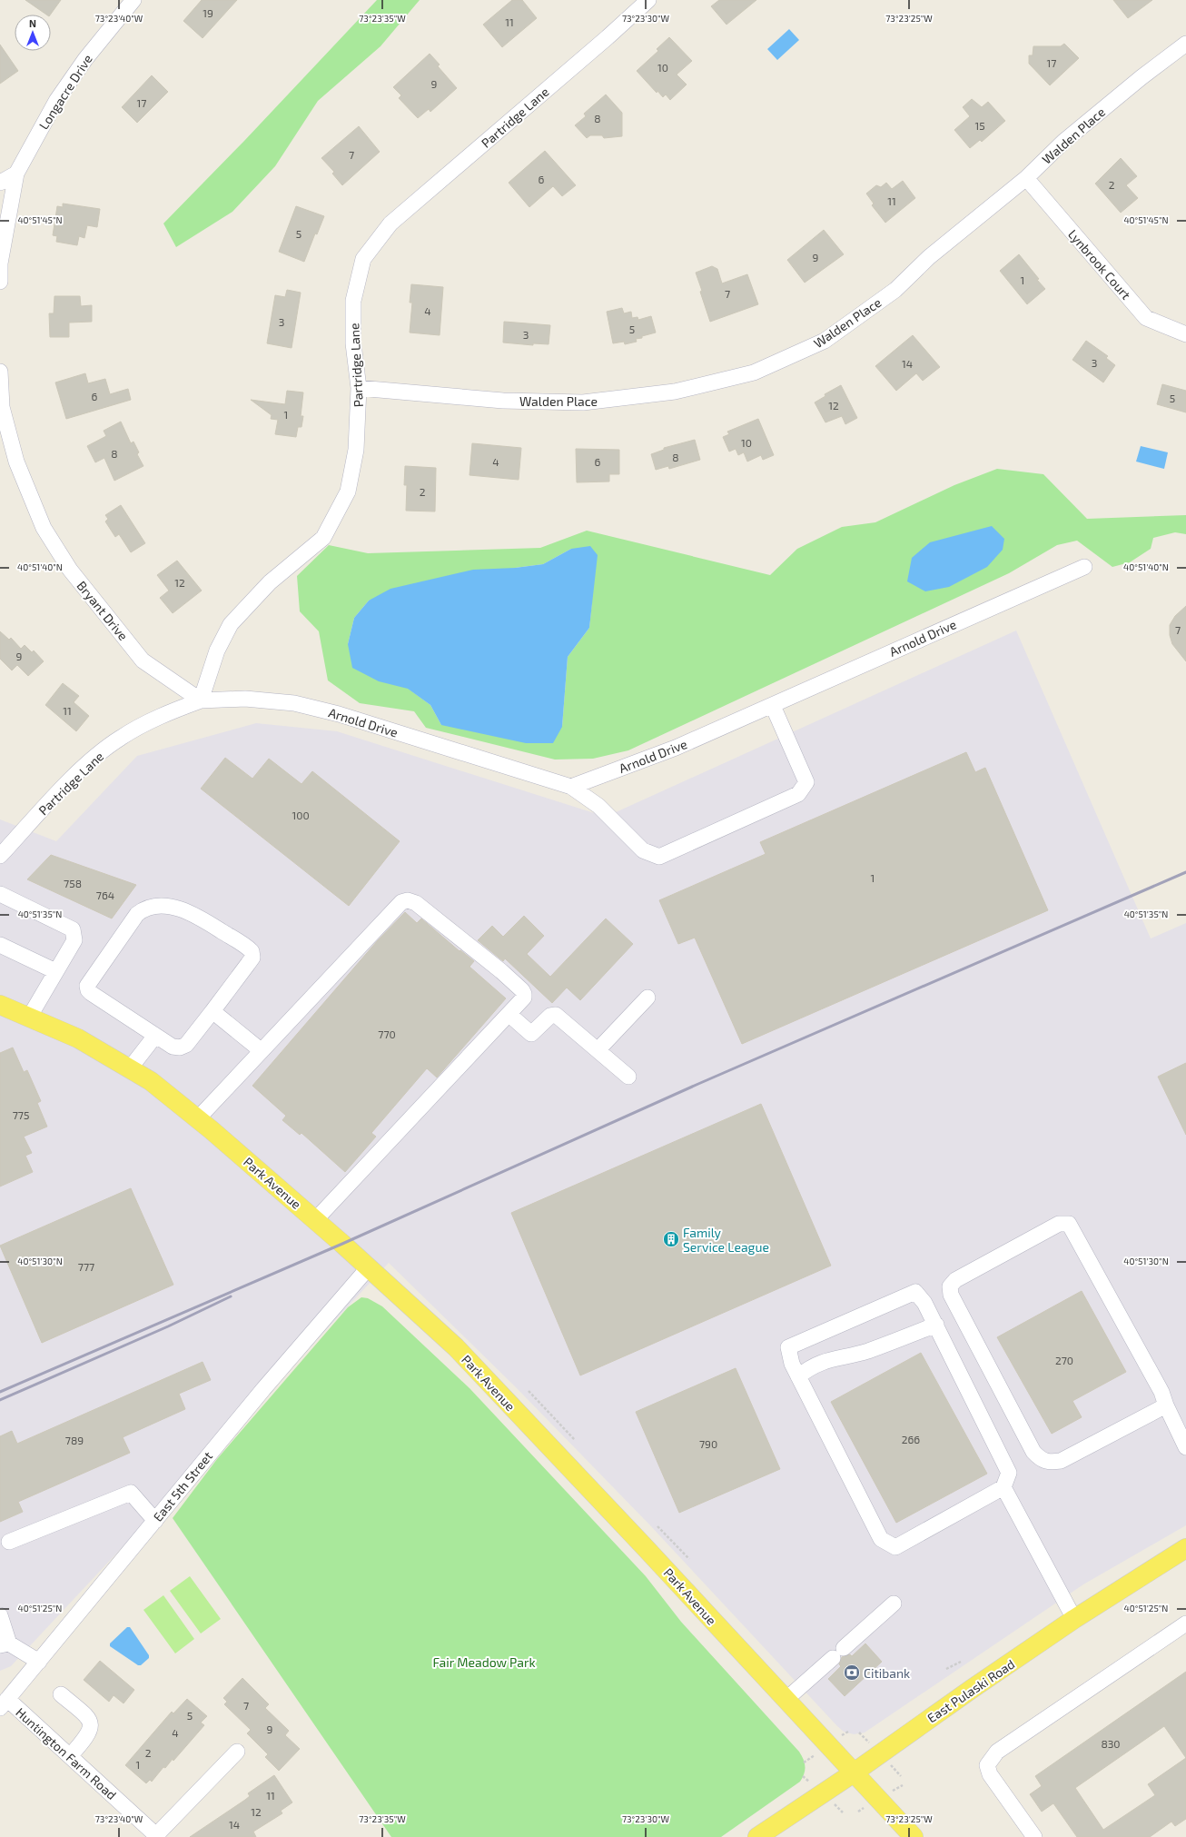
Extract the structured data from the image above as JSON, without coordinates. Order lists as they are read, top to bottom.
{
  "streets": {
    "main road": ["Park Avenue", "East Pulaski Road"],
    "street": [
      "Longacre Drive",
      "Partridge Lane",
      "Walden Place",
      "Lynbrook Court",
      "Bryant Drive",
      "Arnold Drive",
      "East 5th Street",
      "Huntington Farm Road"
    ]
  },
  "crossings": [
    ["Partridge Lane", "Walden Place"],
    ["Partridge Lane", "Bryant Drive"],
    ["Partridge Lane", "Arnold Drive"],
    ["Walden Place", "Lynbrook Court"],
    ["Bryant Drive", "Arnold Drive"],
    ["Park Avenue", "East 5th Street"],
    ["Park Avenue", "East Pulaski Road"],
    ["East 5th Street", "Huntington Farm Road"]
  ],
  "parks": ["Fair Meadow Park"],
  "places": {
    "building": ["Family Service League"],
    "bank": ["Citibank"]
  },
  "house_numbers": [
    "19",
    "11",
    "17",
    "10",
    "9",
    "17",
    "8",
    "15",
    "7",
    "6",
    "2",
    "11",
    "5",
    "9",
    "1",
    "7",
    "4",
    "3",
    "5",
    "3",
    "3",
    "14",
    "6",
    "5",
    "12",
    "1",
    "10",
    "8",
    "8",
    "4",
    "6",
    "2",
    "12",
    "7",
    "9",
    "11",
    "100",
    "1",
    "758",
    "764",
    "770",
    "775",
    "777",
    "270",
    "266",
    "789",
    "790",
    "7",
    "5",
    "9",
    "4",
    "830",
    "2",
    "1",
    "11",
    "12",
    "14"
  ],
  "north": "top",
  "coordinates": [
    "73°23'40\"W",
    "73°23'35\"W",
    "73°23'30\"W",
    "73°23'25\"W",
    "40°51'45\"N",
    "40°51'40\"N",
    "40°51'35\"N",
    "40°51'30\"N",
    "40°51'25\"N"
  ]
}
